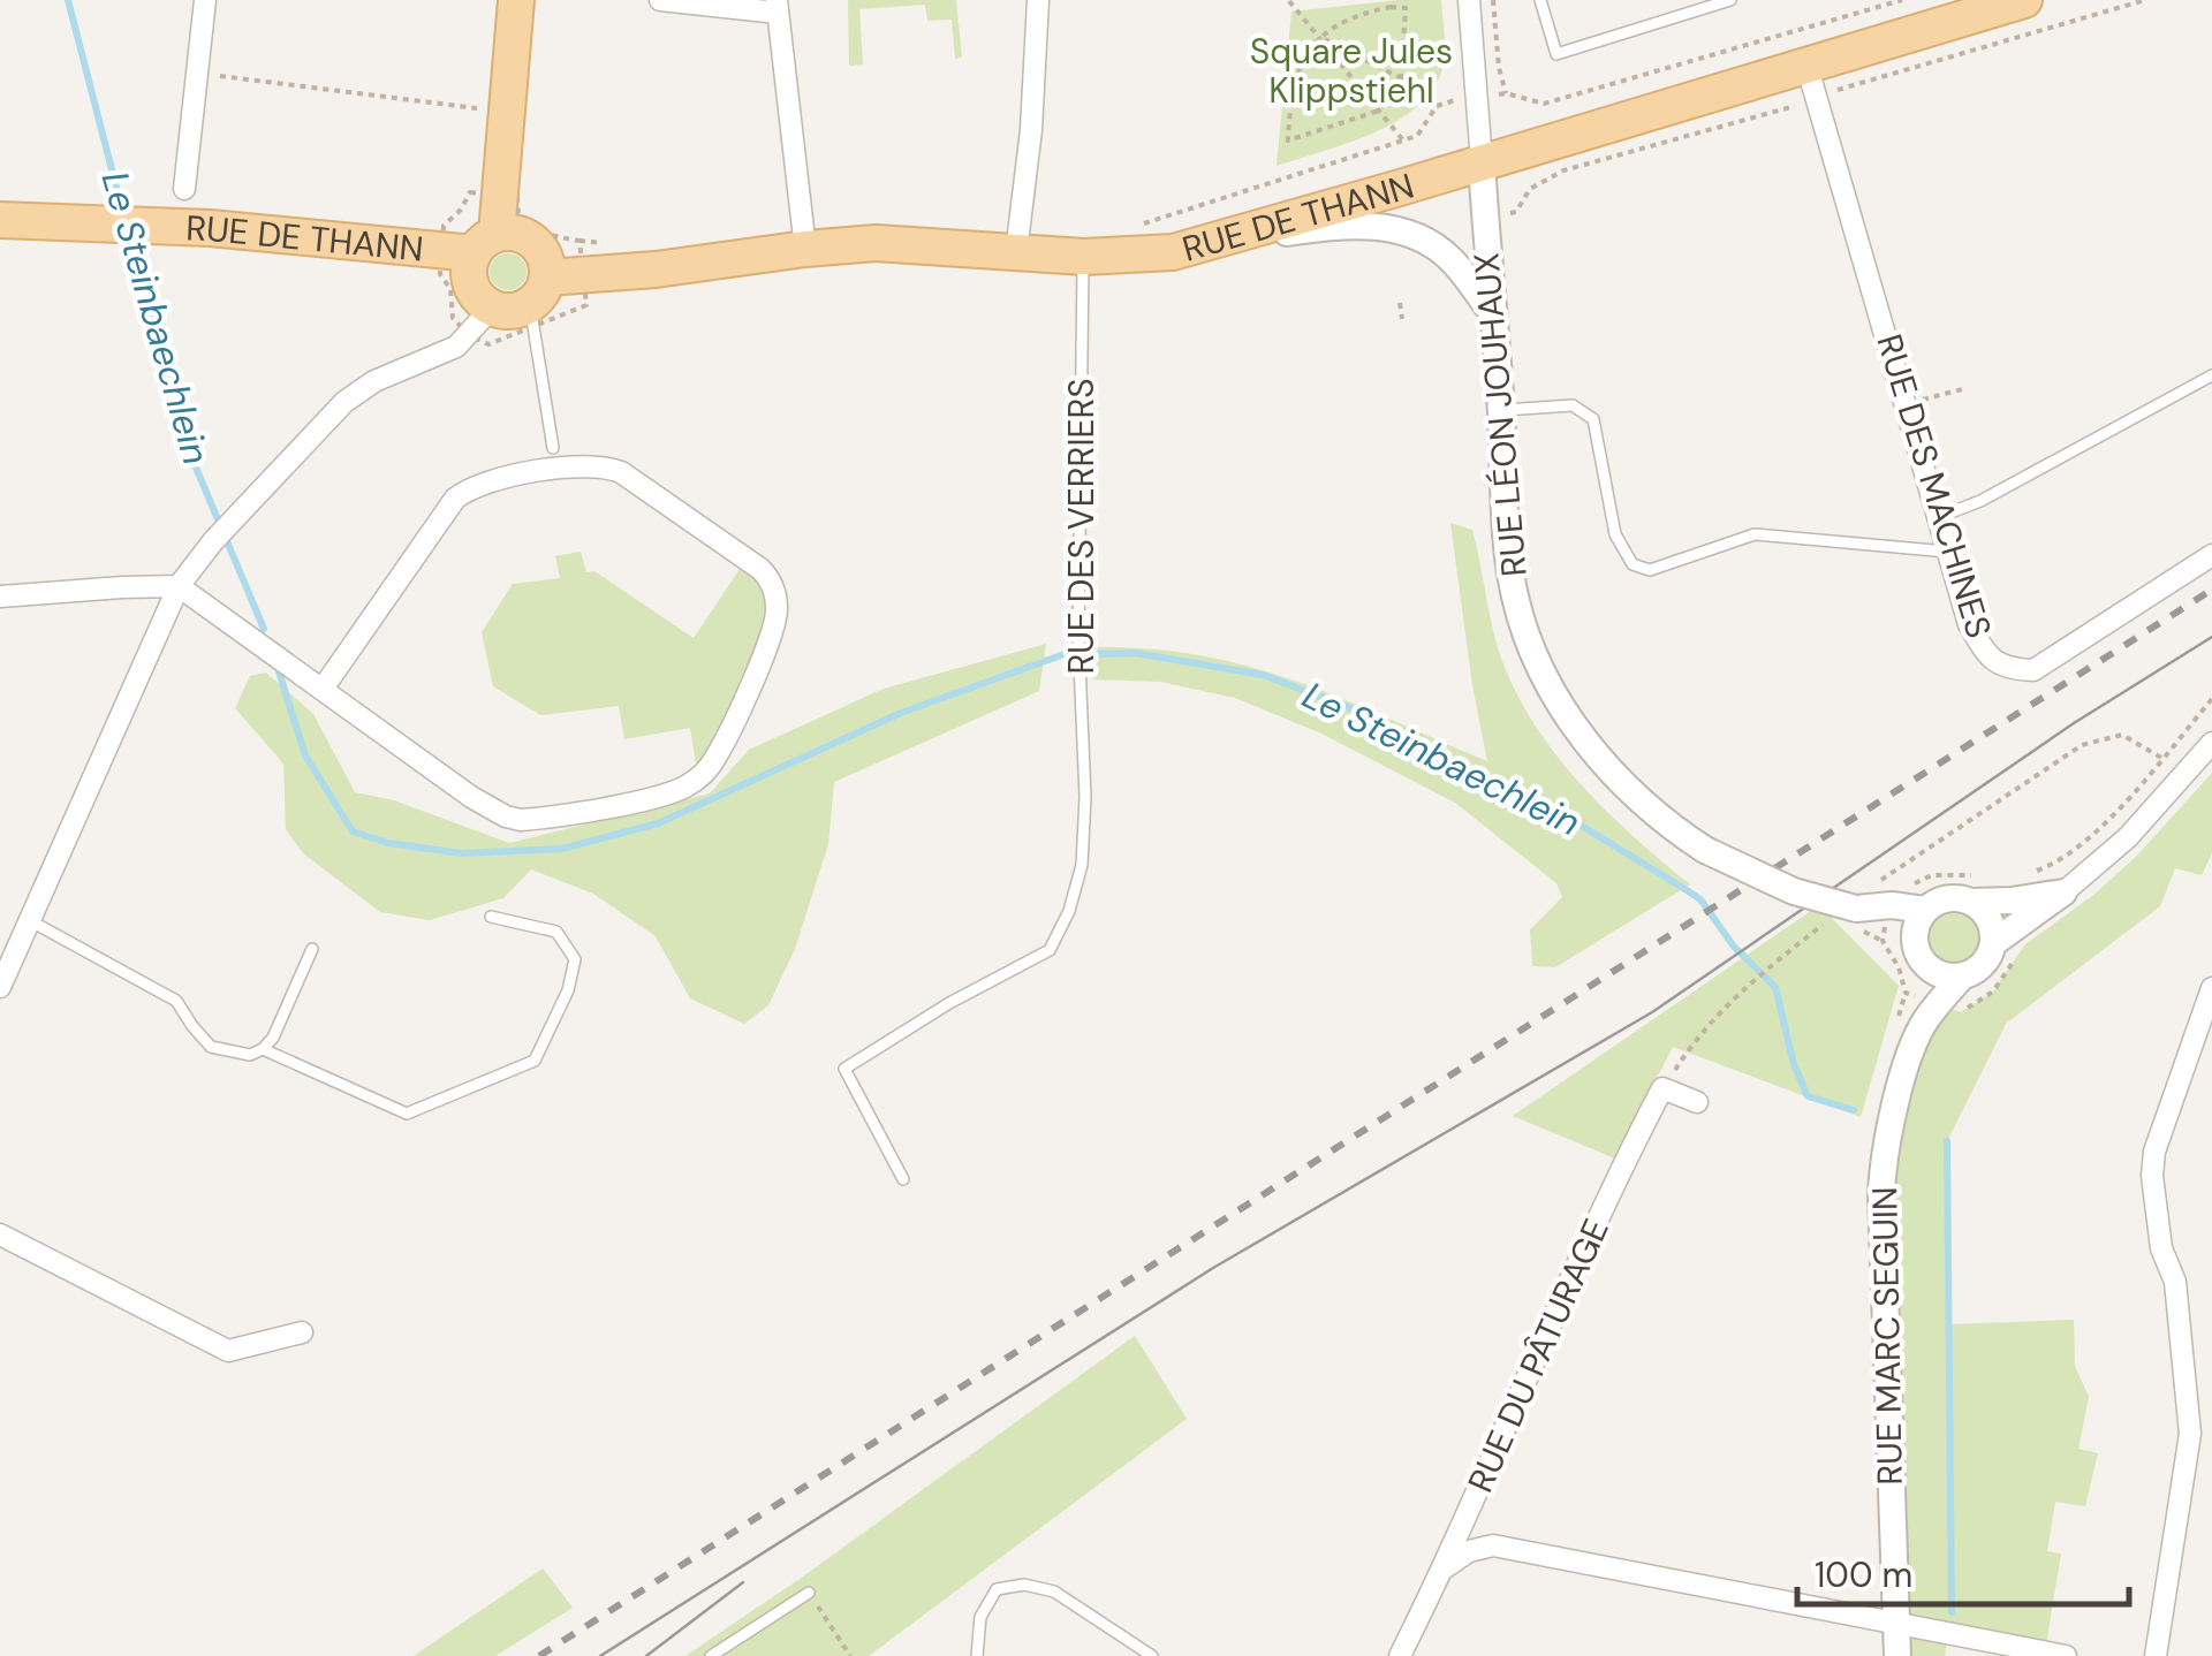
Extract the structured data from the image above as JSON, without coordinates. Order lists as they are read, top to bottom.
{
  "streets": {
    "main road": ["RUE DE THANN"],
    "street": [
      "RUE LÉON JOUHAUX",
      "RUE DES MACHINES",
      "RUE MARC SEGUIN",
      "RUE DU PÂTURAGE"
    ],
    "lane": ["RUE DES VERRIERS"]
  },
  "crossings": [
    ["RUE DE THANN", "RUE LÉON JOUHAUX"],
    ["RUE DE THANN", "RUE DES MACHINES"],
    ["RUE DE THANN", "RUE DES VERRIERS"],
    ["RUE LÉON JOUHAUX", "RUE MARC SEGUIN"]
  ],
  "water": ["Le Steinbaechlein"],
  "parks": ["Square Jules Klippstiehl"],
  "scale_bar": "100 m"
}
